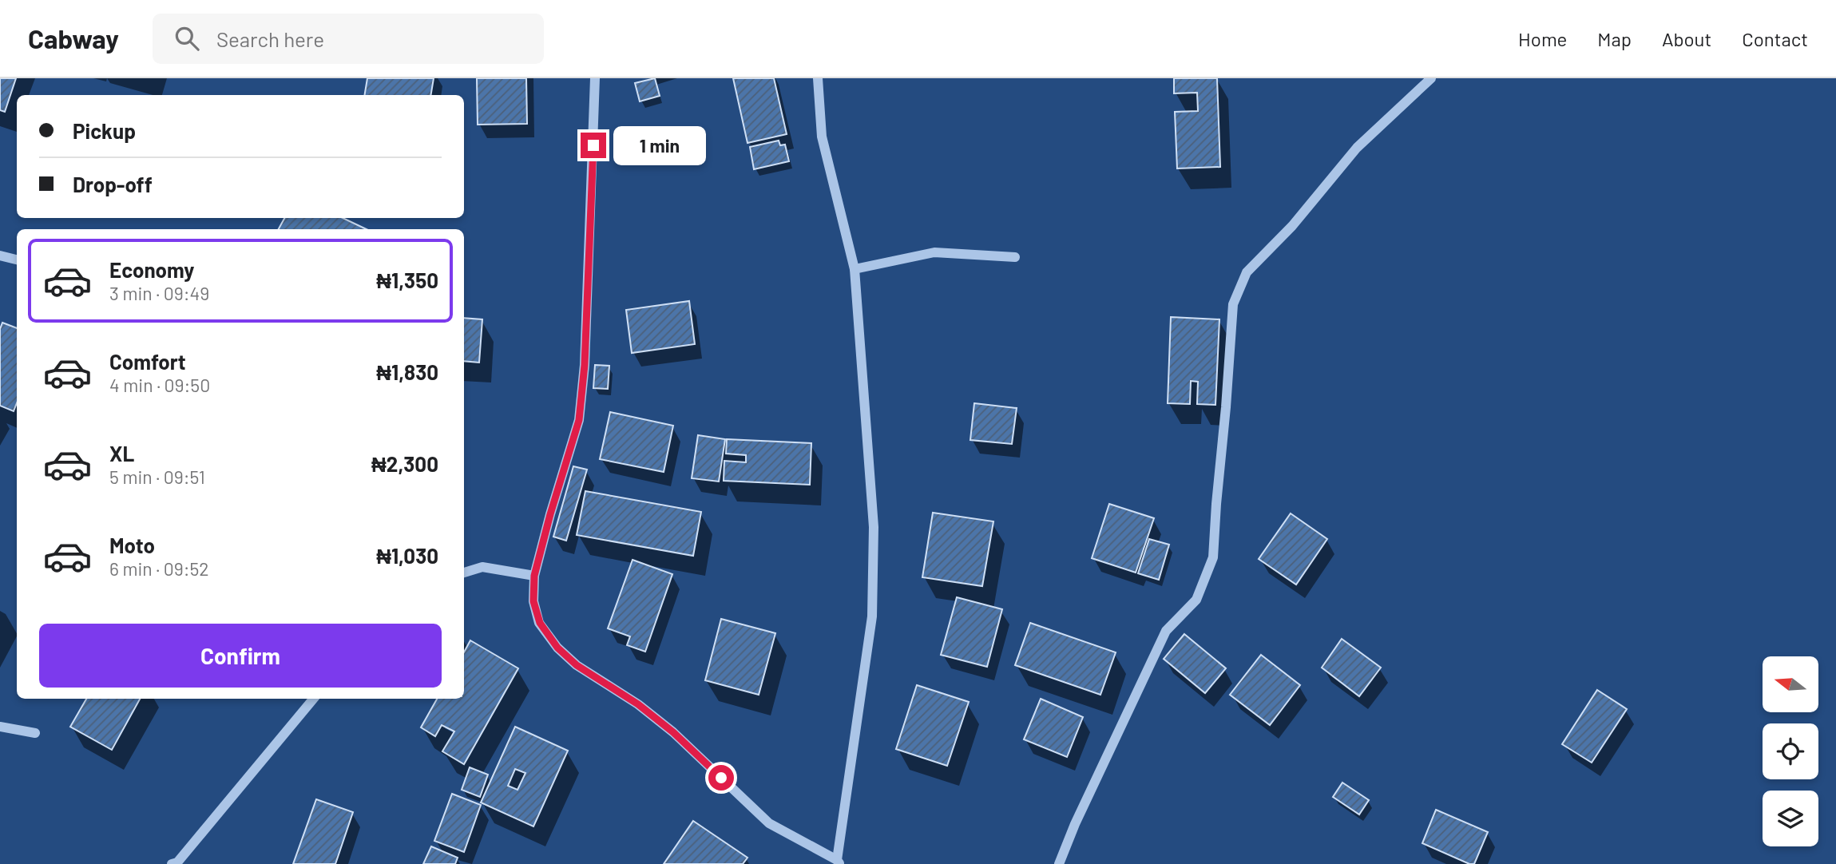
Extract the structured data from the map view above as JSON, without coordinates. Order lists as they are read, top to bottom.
{
  "north": "left",
  "page": {
    "header": "Cabway",
    "search": "Search here",
    "nav": [
      "Home",
      "Map",
      "About",
      "Contact"
    ],
    "banner": ["Pickup", "Drop-off"],
    "bubble": "1 min",
    "list": [
      {
        "name": "Economy",
        "note": "3 min · 09:49",
        "value": "₦1,350"
      },
      {
        "name": "Comfort",
        "note": "4 min · 09:50",
        "value": "₦1,830"
      },
      {
        "name": "XL",
        "note": "5 min · 09:51",
        "value": "₦2,300"
      },
      {
        "name": "Moto",
        "note": "6 min · 09:52",
        "value": "₦1,030"
      }
    ],
    "buttons": "Confirm"
  }
}
